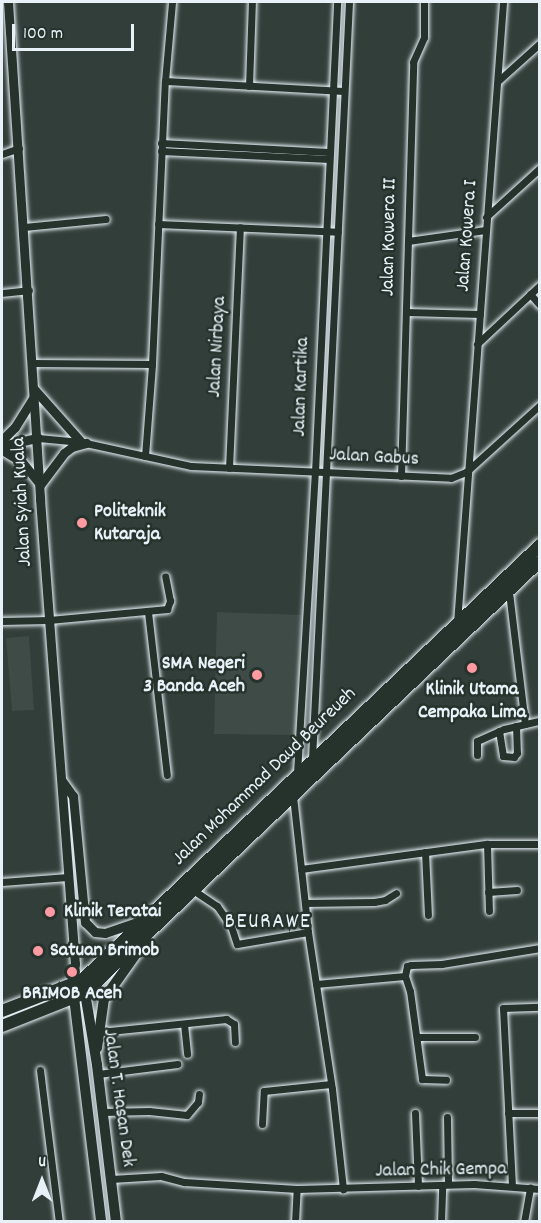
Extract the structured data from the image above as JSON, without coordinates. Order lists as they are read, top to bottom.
{
  "streets": {
    "highway": ["Jalan Mohammad Daud Beureueh"],
    "main road": ["Jalan Syiah Kuala", "Jalan T. Hasan Dek"],
    "street": [
      "Jalan Kowera I",
      "Jalan Kowera II",
      "Jalan Nirbaya",
      "Jalan Kartika",
      "Jalan Gabus",
      "Jalan Chik Gempa"
    ]
  },
  "crossings": [
    ["Jalan Kowera I", "Jalan Gabus"],
    ["Jalan Kowera I", "Jalan Mohammad Daud Beureueh"],
    ["Jalan Kowera II", "Jalan Gabus"],
    ["Jalan Nirbaya", "Jalan Gabus"],
    ["Jalan Kartika", "Jalan Gabus"],
    ["Jalan Kartika", "Jalan Mohammad Daud Beureueh"],
    ["Jalan Gabus", "Jalan Syiah Kuala"],
    ["Jalan Syiah Kuala", "Jalan Mohammad Daud Beureueh"],
    ["Jalan Syiah Kuala", "Jalan T. Hasan Dek"],
    ["Jalan Mohammad Daud Beureueh", "Jalan T. Hasan Dek"],
    ["Jalan T. Hasan Dek", "Jalan Chik Gempa"]
  ],
  "districts": ["BEURAWE"],
  "places": [
    "Politeknik Kutaraja",
    "Klinik Utama Cempaka Lima",
    "SMA Negeri 3 Banda Aceh",
    "Klinik Teratai",
    "Satuan Brimob",
    "BRIMOB Aceh"
  ],
  "scale_bar": "100 m",
  "north": "top"
}
